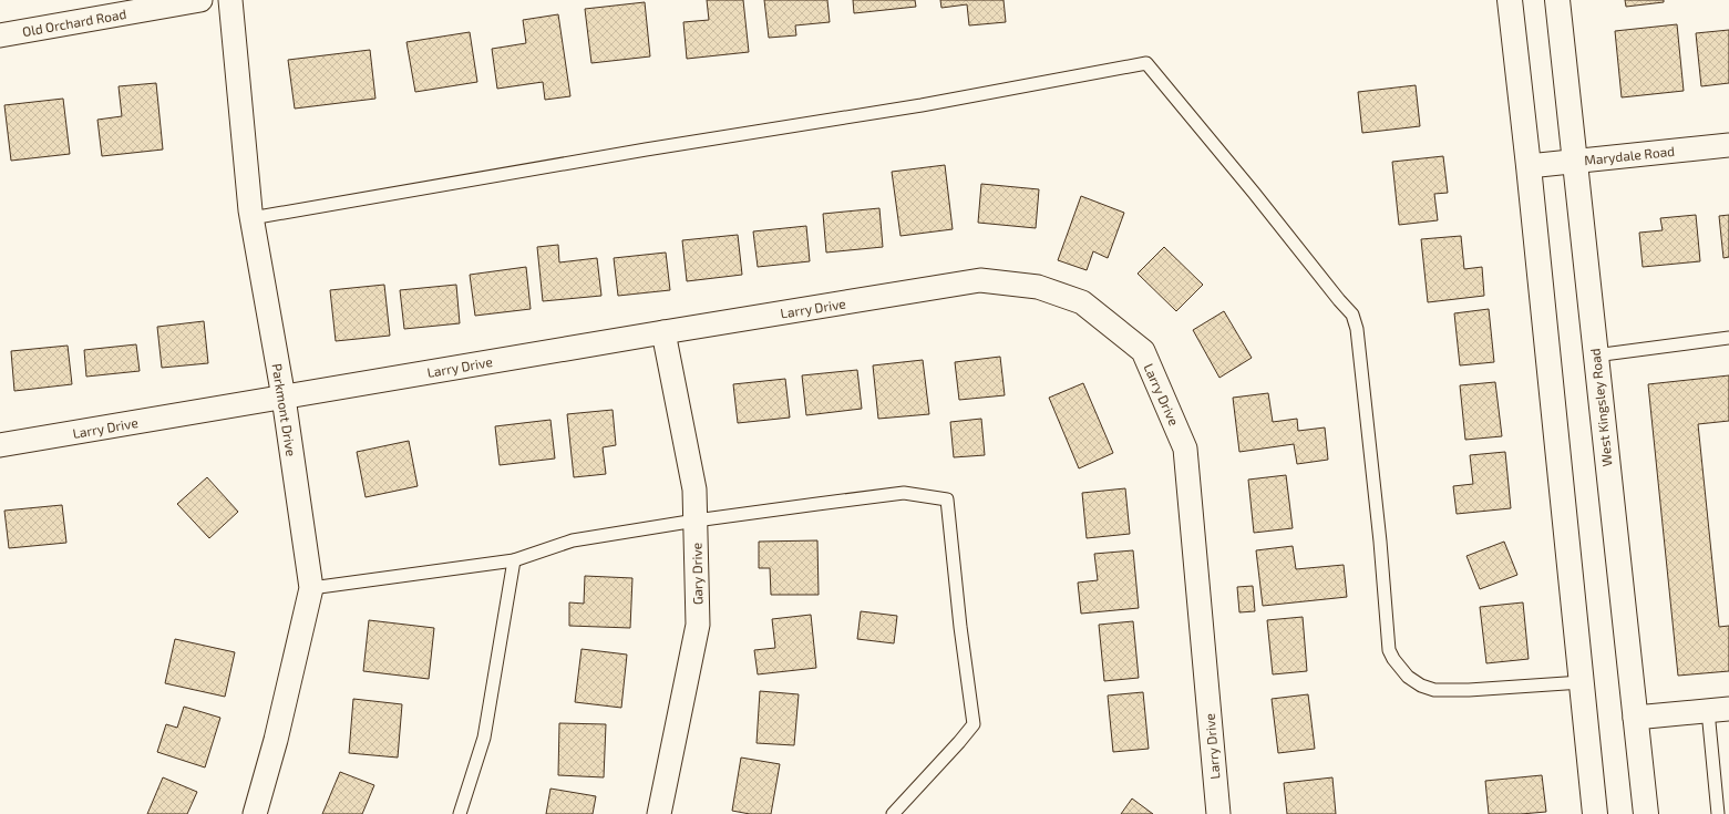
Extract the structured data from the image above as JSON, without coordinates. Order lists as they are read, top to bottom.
{
  "streets": {
    "main road": ["West Kingsley Road"],
    "street": [
      "Old Orchard Road",
      "Marydale Road",
      "Larry Drive",
      "Parkmont Drive",
      "Gary Drive"
    ]
  },
  "crossings": [
    ["Marydale Road", "West Kingsley Road"],
    ["Larry Drive", "Parkmont Drive"],
    ["Larry Drive", "Gary Drive"]
  ]
}
